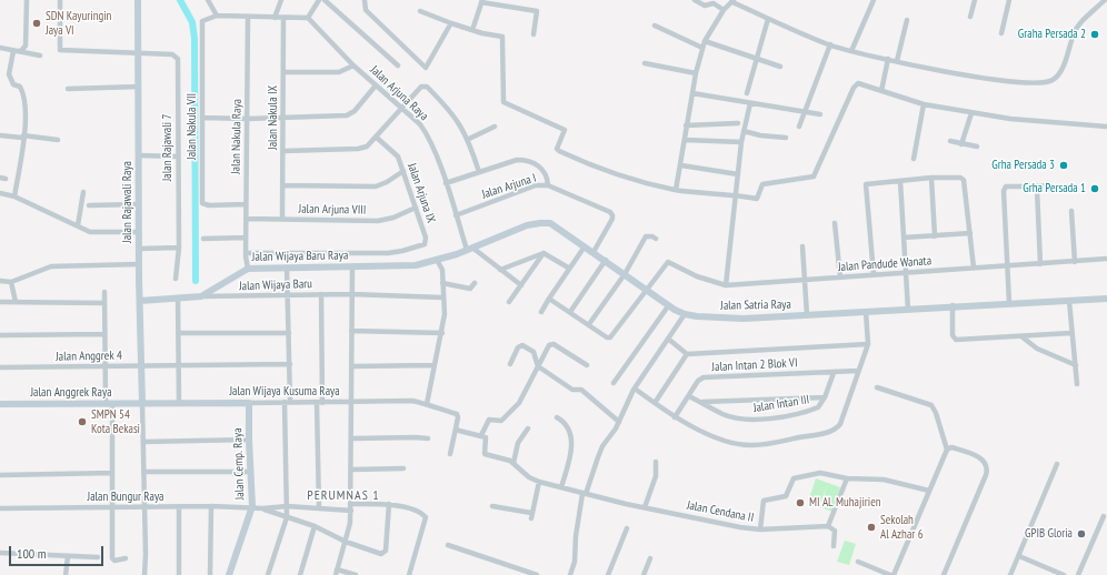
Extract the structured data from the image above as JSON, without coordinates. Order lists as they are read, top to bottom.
{
  "streets": {
    "street": [
      "Jalan Arjuna Raya",
      "Jalan Nakula IX",
      "Jalan Nakula VII",
      "Jalan Nakula Raya",
      "Jalan Rajawali 7",
      "Jalan Arjuna I",
      "Jalan Arjuna IX",
      "Jalan Rajawali Raya",
      "Jalan Arjuna VIII",
      "Jalan Wijaya Baru Raya",
      "Jalan Pandude Wanata",
      "Jalan Wijaya Baru",
      "Jalan Satria Raya",
      "Jalan Anggrek 4",
      "Jalan Intan 2 Blok VI",
      "Jalan Wijaya Kusuma Raya",
      "Jalan Anggrek Raya",
      "Jalan Intan III",
      "Jalan Cemp. Raya",
      "Jalan Bungur Raya",
      "Jalan Cendana II"
    ]
  },
  "crossings": [
    ["Jalan Arjuna Raya", "Jalan Arjuna I"],
    ["Jalan Arjuna Raya", "Jalan Satria Raya"],
    ["Jalan Nakula IX", "Jalan Arjuna VIII"],
    ["Jalan Nakula VII", "Jalan Nakula Raya"],
    ["Jalan Nakula Raya", "Jalan Arjuna IX"],
    ["Jalan Nakula Raya", "Jalan Arjuna VIII"],
    ["Jalan Nakula Raya", "Jalan Wijaya Baru Raya"],
    ["Jalan Rajawali 7", "Jalan Rajawali Raya"],
    ["Jalan Arjuna I", "Jalan Satria Raya"],
    ["Jalan Arjuna IX", "Jalan Arjuna VIII"],
    ["Jalan Rajawali Raya", "Jalan Anggrek 4"],
    ["Jalan Rajawali Raya", "Jalan Wijaya Kusuma Raya"],
    ["Jalan Rajawali Raya", "Jalan Anggrek Raya"],
    ["Jalan Wijaya Baru Raya", "Jalan Wijaya Baru"],
    ["Jalan Wijaya Baru Raya", "Jalan Satria Raya"],
    ["Jalan Pandude Wanata", "Jalan Satria Raya"],
    ["Jalan Intan 2 Blok VI", "Jalan Intan III"],
    ["Jalan Wijaya Kusuma Raya", "Jalan Anggrek Raya"],
    ["Jalan Wijaya Kusuma Raya", "Jalan Cemp. Raya"],
    ["Jalan Cemp. Raya", "Jalan Bungur Raya"]
  ],
  "districts": ["PERUMNAS 1"],
  "places": [
    "SDN Kayuringin Jaya VI",
    "Graha Persada 2",
    "Grha Persada 3",
    "Grha Persada 1",
    "SMPN 54 Kota Bekasi",
    "MI AL Muhajirien",
    "Sekolah Al Azhar 6",
    "GPIB Gloria"
  ],
  "scale_bar": "100 m"
}
